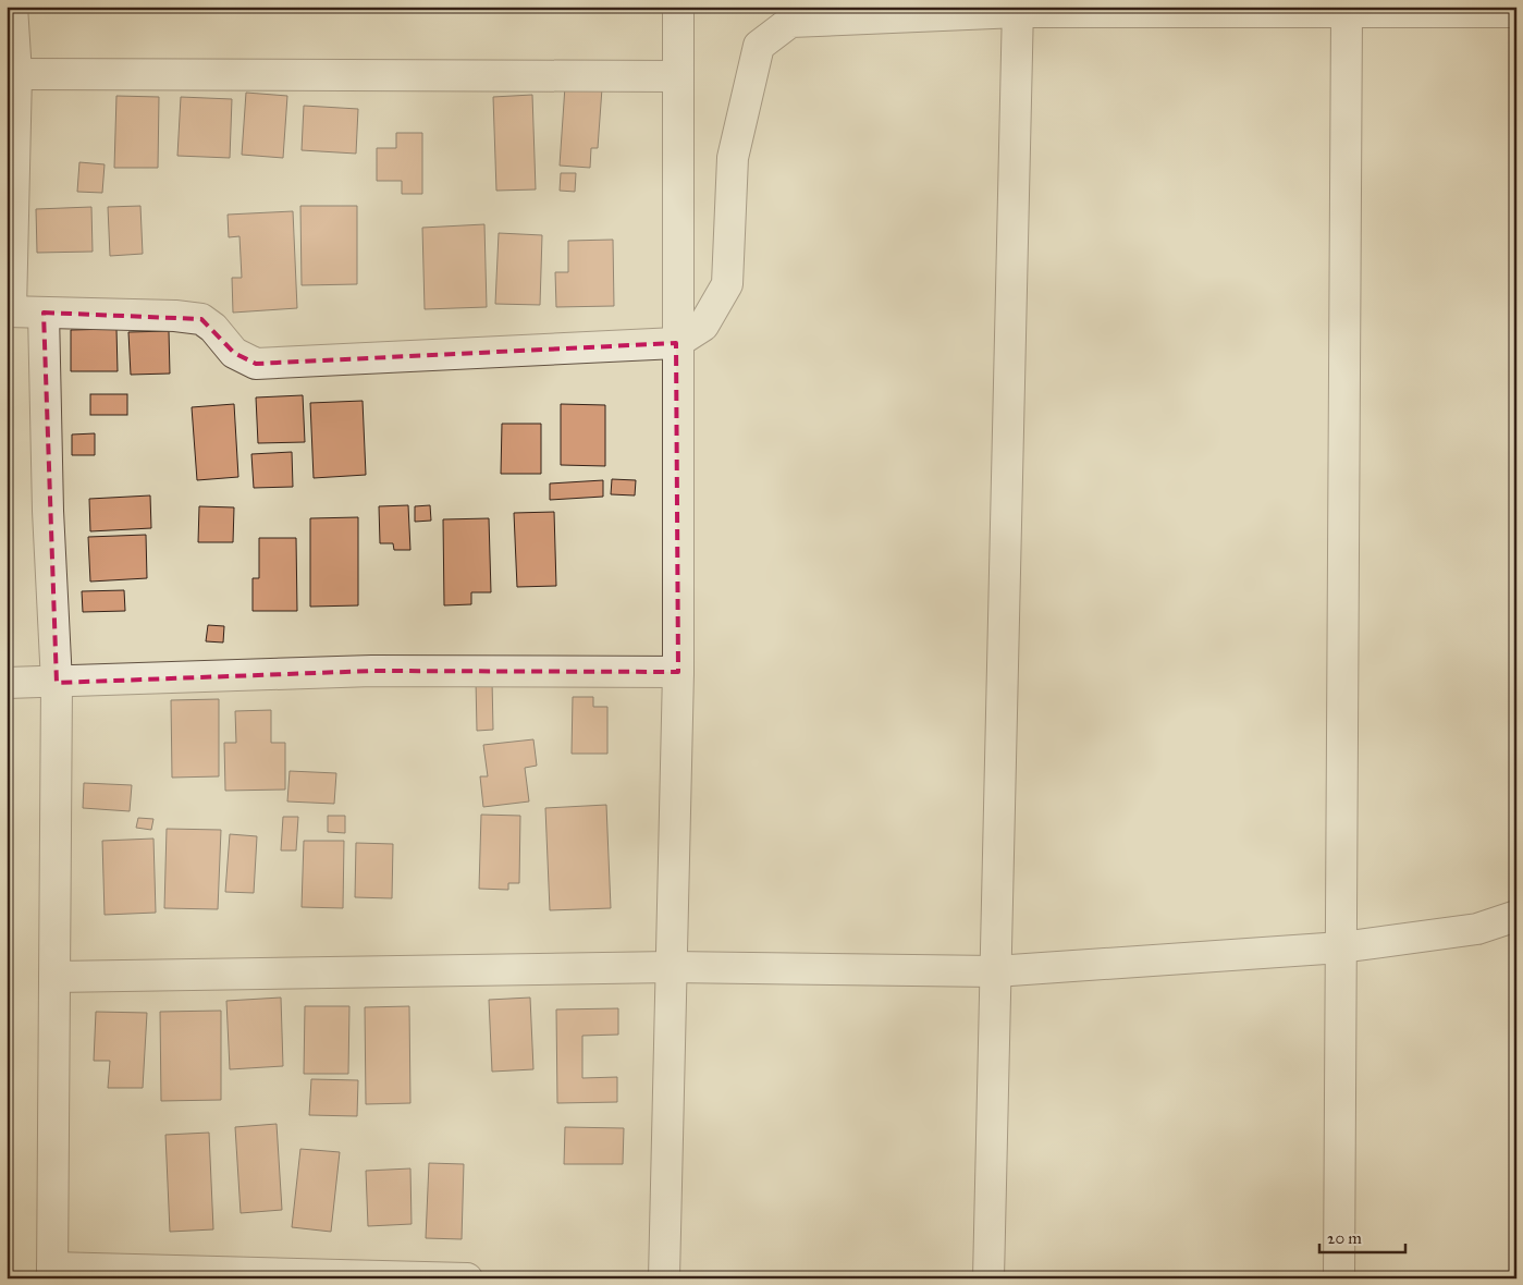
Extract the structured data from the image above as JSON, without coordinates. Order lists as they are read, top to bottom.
{
  "scale_bar": "20 m"
}
